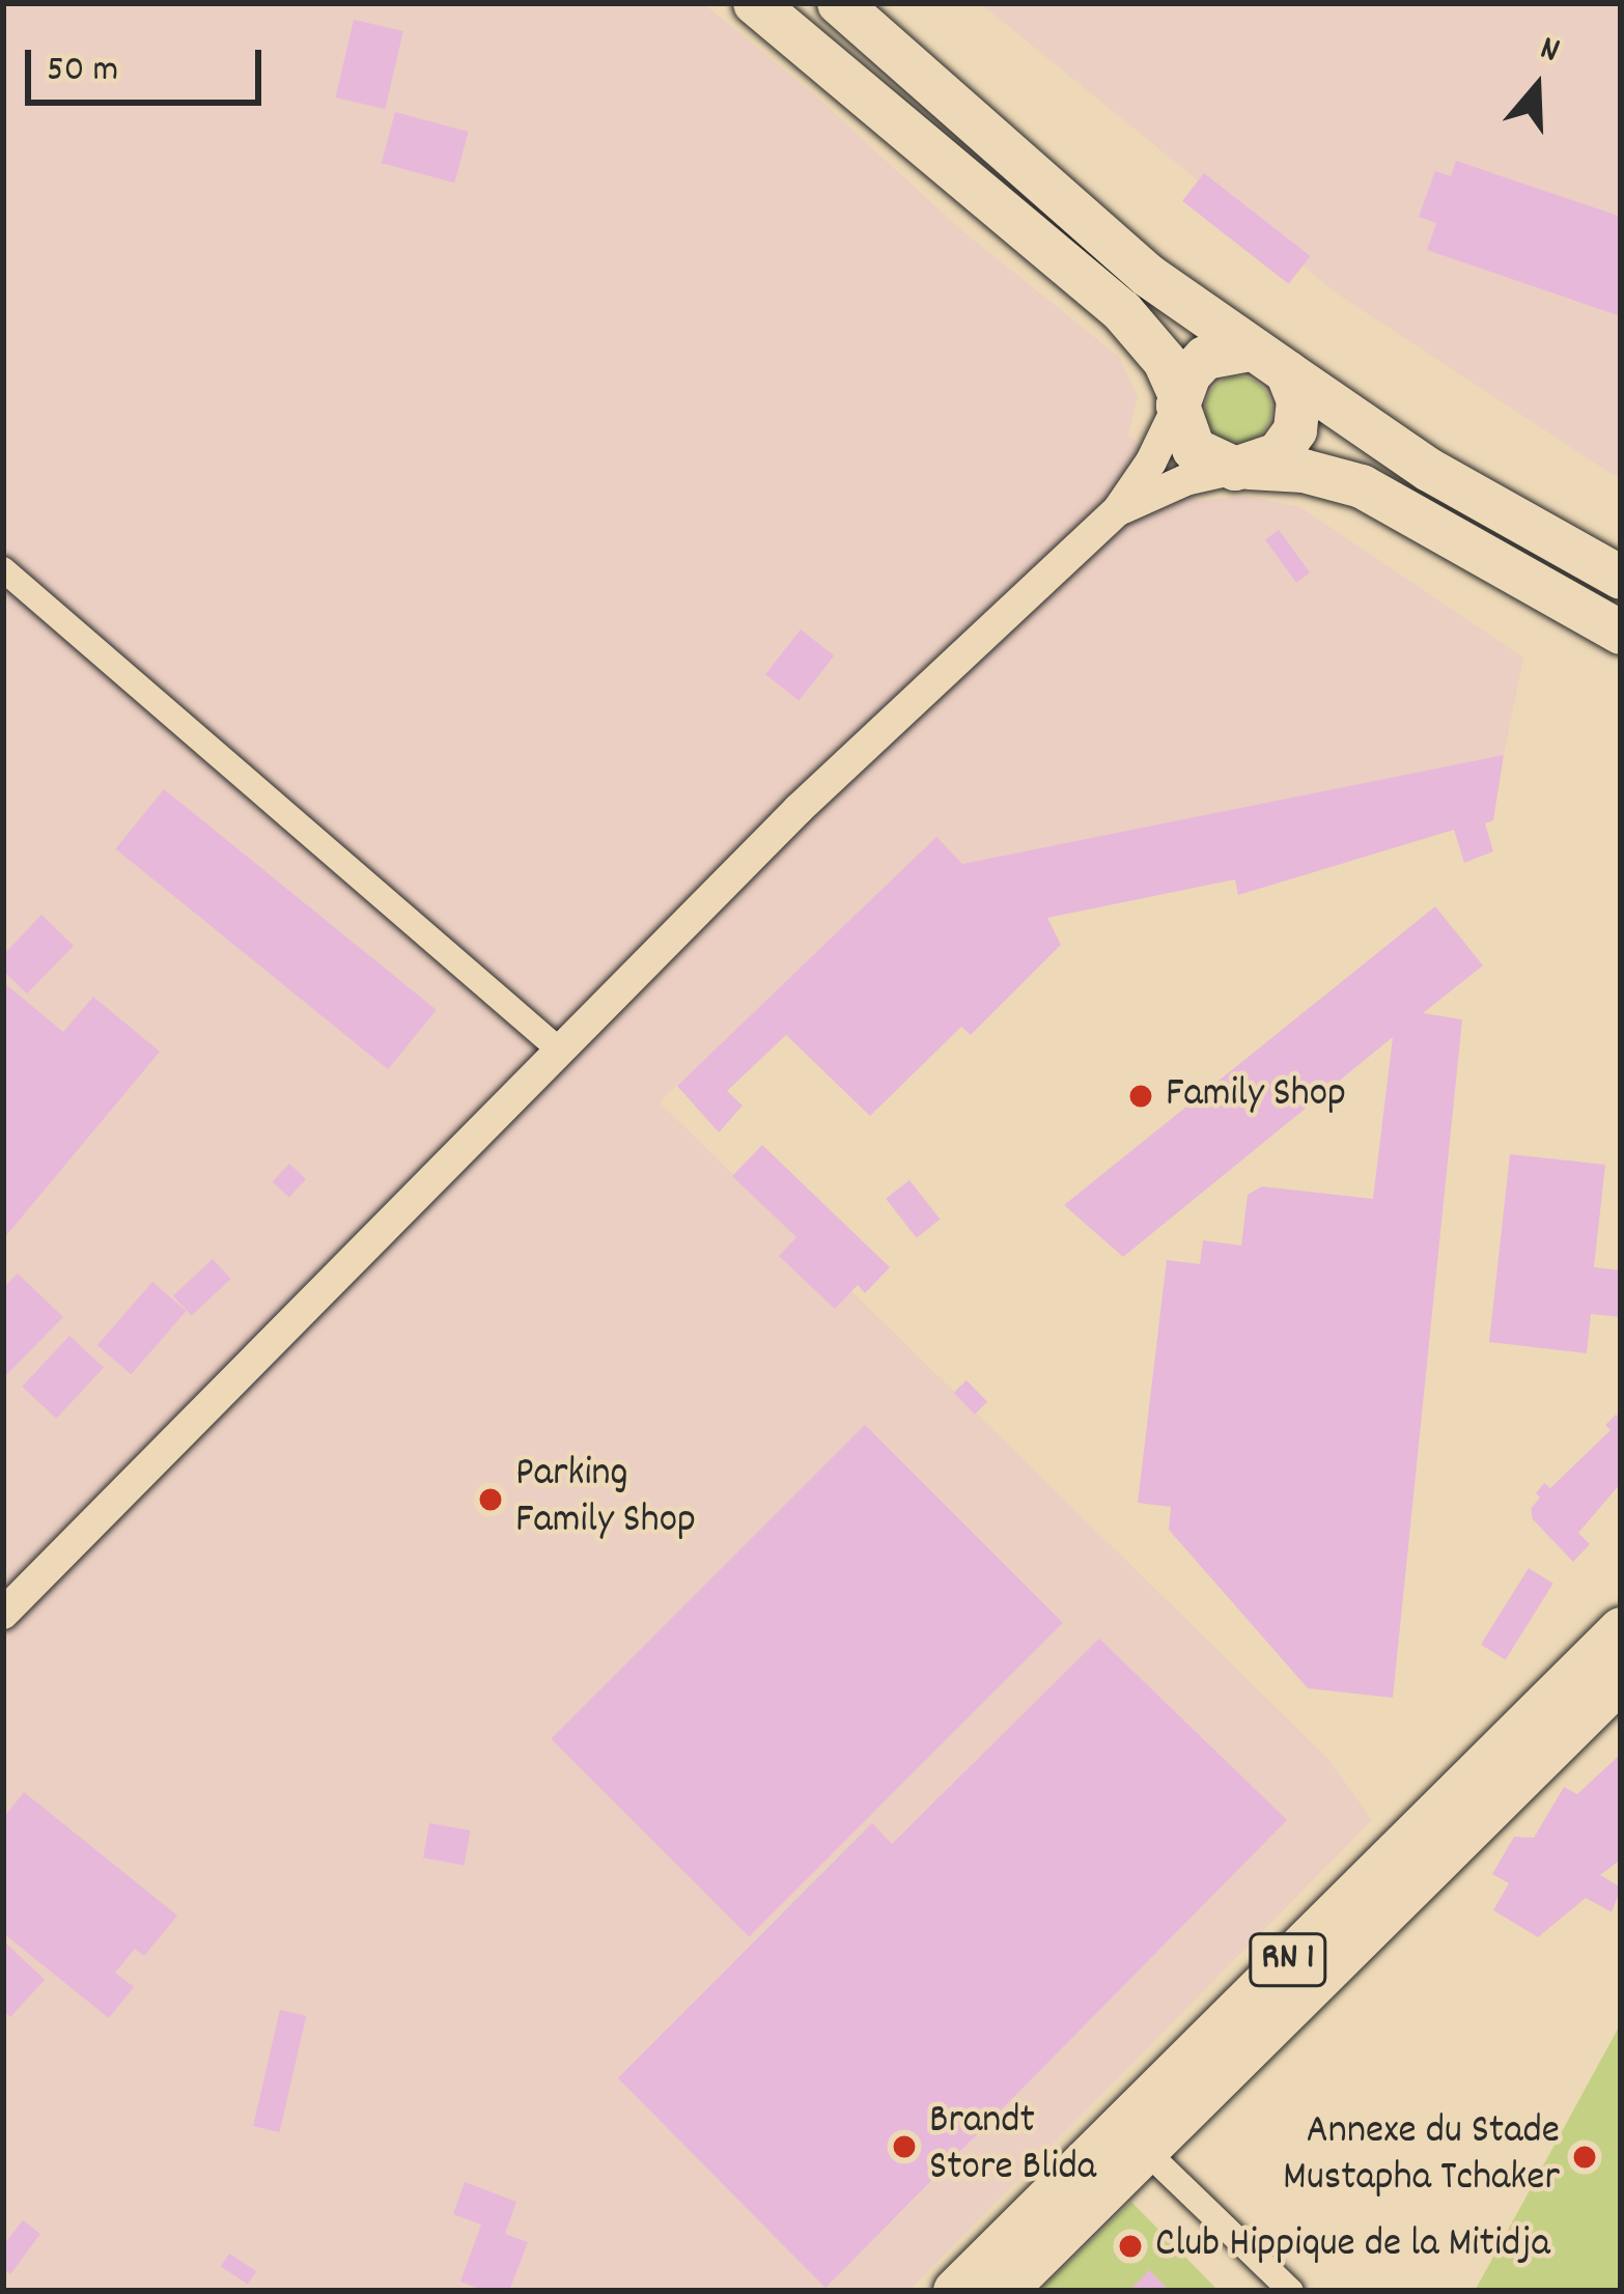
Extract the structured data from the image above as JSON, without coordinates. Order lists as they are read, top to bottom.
{
  "streets": {
    "highway": ["RN 1"]
  },
  "places": [
    "Family Shop",
    "Parking Family Shop",
    "Brandt Store Blida",
    "Annexe du Stade Mustapha Tchaker",
    "Club Hippique de la Mitidja"
  ],
  "scale_bar": "50 m",
  "north": "top"
}
